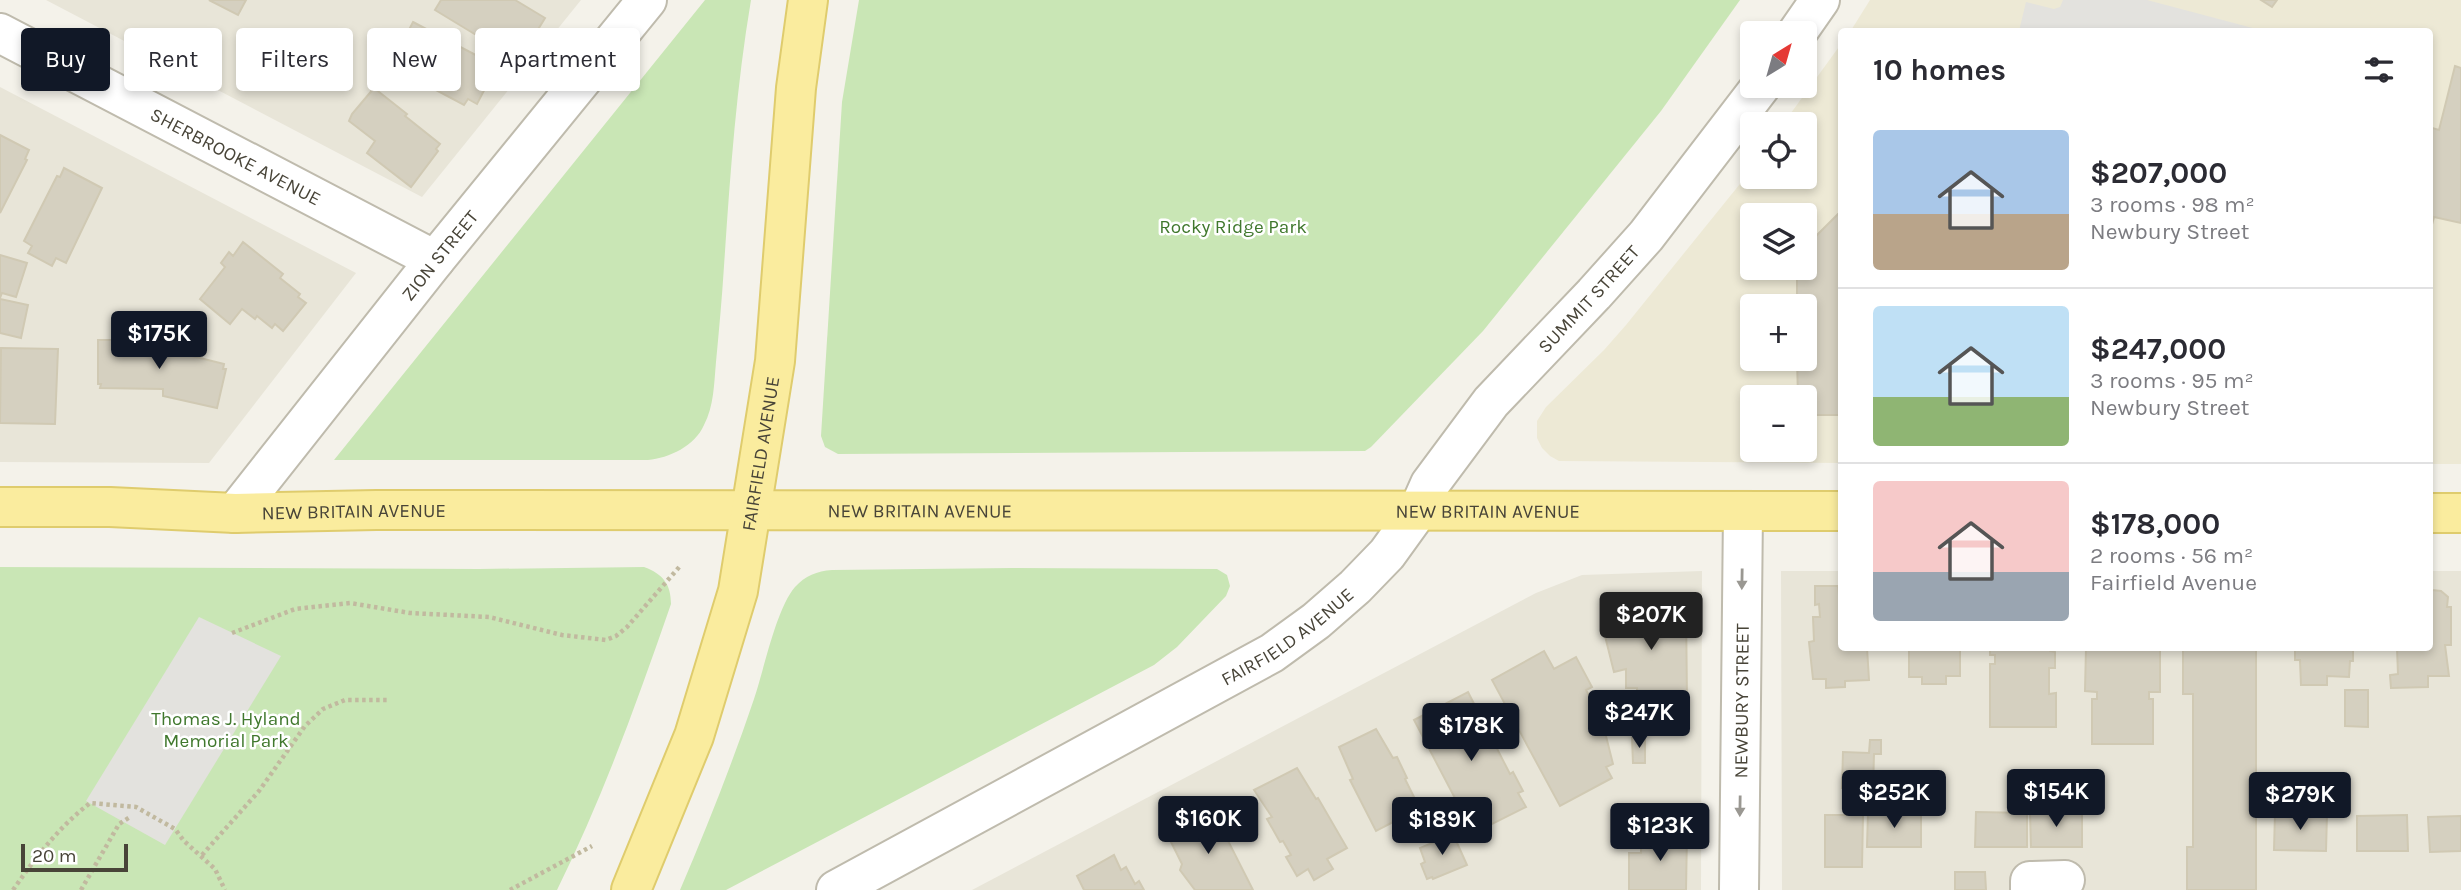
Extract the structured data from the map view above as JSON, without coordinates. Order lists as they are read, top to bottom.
{
  "streets": {
    "main road": ["FAIRFIELD AVENUE", "NEW BRITAIN AVENUE"],
    "street": [
      "SHERBROOKE AVENUE",
      "ZION STREET",
      "SUMMIT STREET",
      "NEWBURY STREET"
    ]
  },
  "crossings": [
    ["SHERBROOKE AVENUE", "ZION STREET"],
    ["ZION STREET", "NEW BRITAIN AVENUE"],
    ["SUMMIT STREET", "FAIRFIELD AVENUE"],
    ["SUMMIT STREET", "NEW BRITAIN AVENUE"],
    ["FAIRFIELD AVENUE", "NEW BRITAIN AVENUE"],
    ["NEW BRITAIN AVENUE", "NEWBURY STREET"]
  ],
  "one_way": ["NEWBURY STREET"],
  "parks": ["Rocky Ridge Park", "Thomas J. Hyland Memorial Park"],
  "scale_bar": "20 m",
  "north": "top right",
  "page": {
    "map_buttons": ["+", "−"],
    "chip": [
      "Buy",
      "Rent",
      "Filters",
      "New",
      "Apartment"
    ],
    "heading": "10 homes",
    "list": [
      {
        "name": "$207,000",
        "note": "3 rooms · 98 m² · Newbury Street"
      },
      {
        "name": "$247,000",
        "note": "3 rooms · 95 m² · Newbury Street"
      },
      {
        "name": "$178,000",
        "note": "2 rooms · 56 m² · Fairfield Avenue"
      }
    ],
    "price": [
      "$175K",
      "$207K",
      "$247K",
      "$178K",
      "$154K",
      "$252K",
      "$279K",
      "$160K",
      "$189K",
      "$123K"
    ],
    "scale": "20 m"
  }
}
